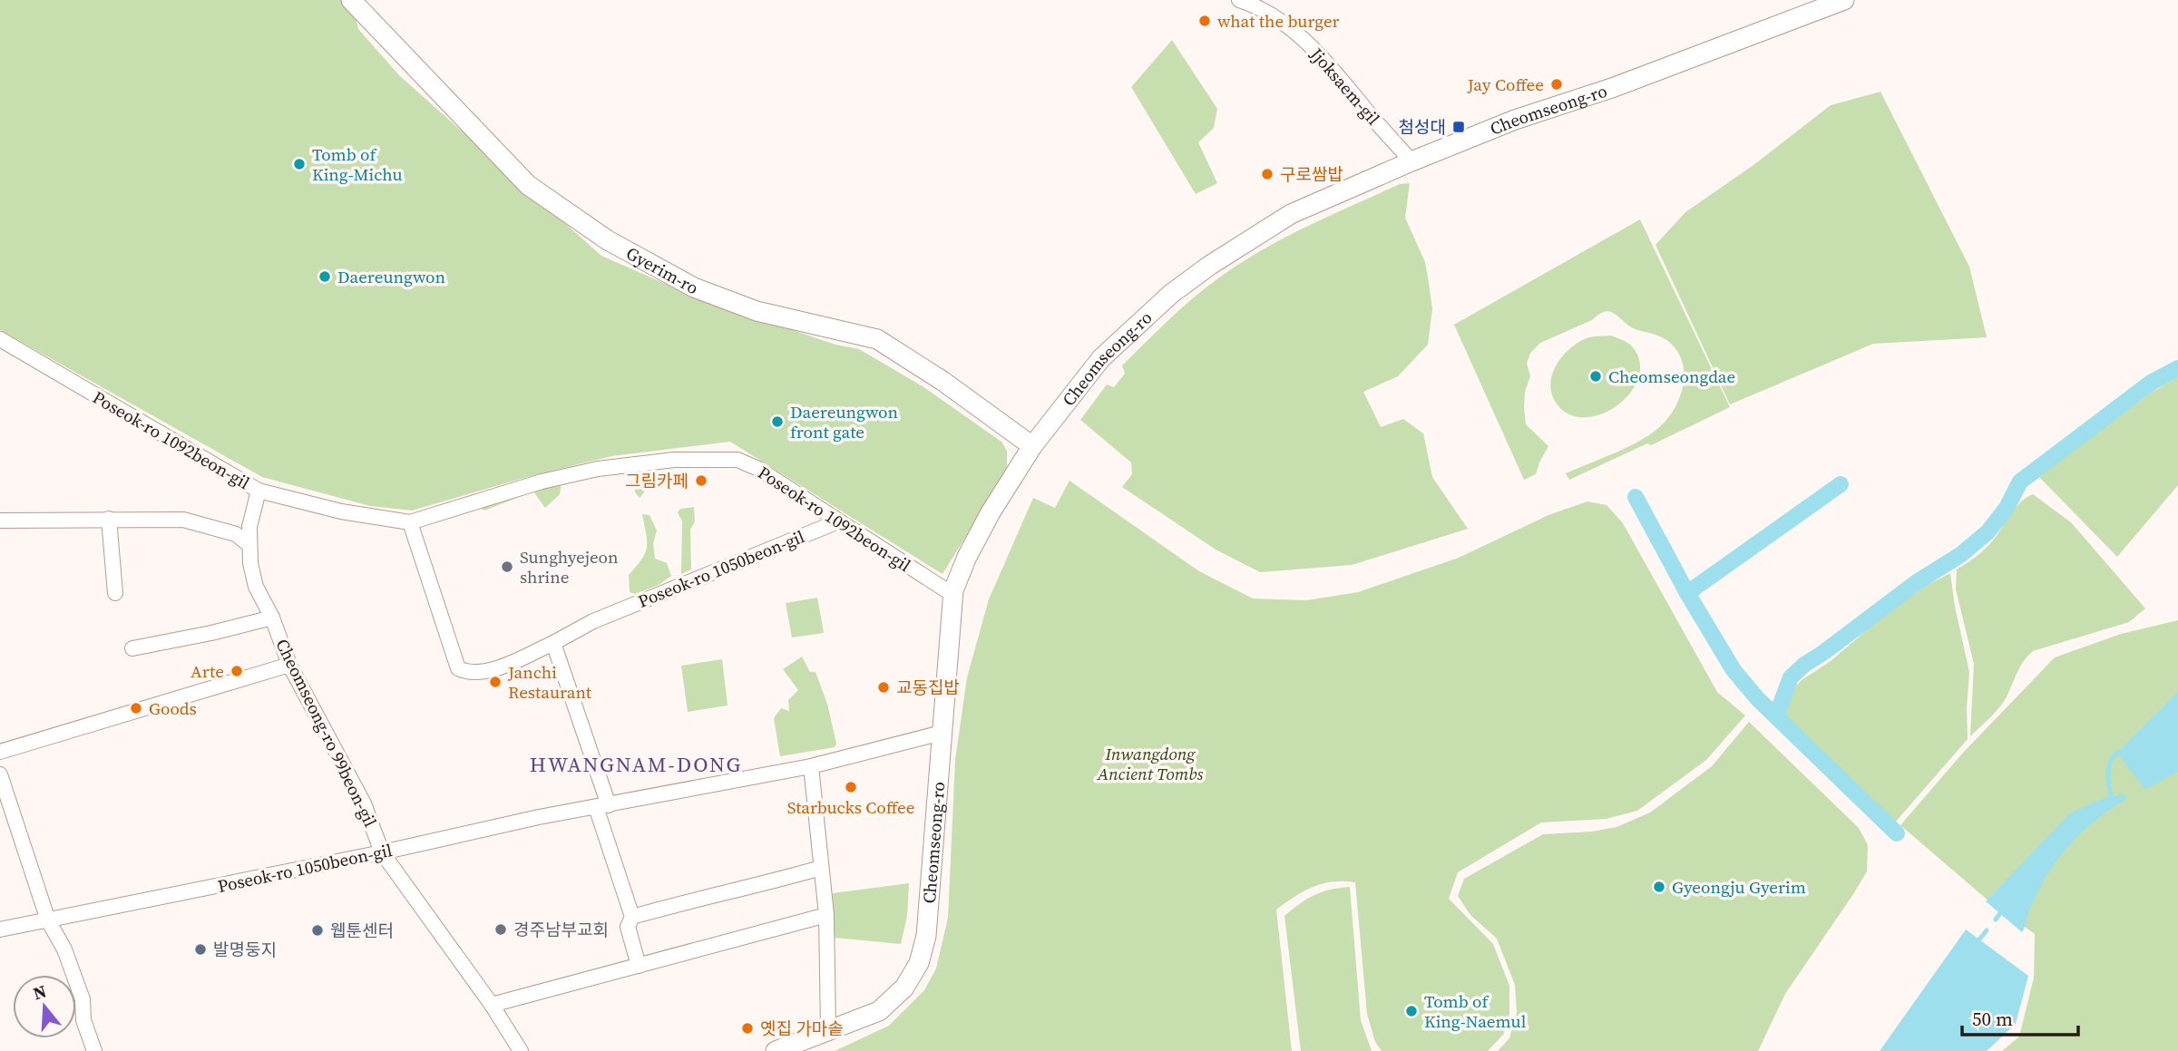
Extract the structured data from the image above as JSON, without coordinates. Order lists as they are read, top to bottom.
{
  "streets": {
    "street": [
      "Jjoksaem-gil",
      "Cheomseong-ro",
      "Gyerim-ro",
      "Poseok-ro 1092beon-gil",
      "Poseok-ro 1050beon-gil",
      "Cheomseong-ro 99beon-gil"
    ]
  },
  "crossings": [
    ["Jjoksaem-gil", "Cheomseong-ro"],
    ["Cheomseong-ro", "Gyerim-ro"],
    ["Cheomseong-ro", "Poseok-ro 1092beon-gil"],
    ["Cheomseong-ro", "Poseok-ro 1050beon-gil"],
    ["Poseok-ro 1092beon-gil", "Poseok-ro 1050beon-gil"],
    ["Poseok-ro 1092beon-gil", "Cheomseong-ro 99beon-gil"],
    ["Poseok-ro 1050beon-gil", "Cheomseong-ro 99beon-gil"]
  ],
  "districts": ["HWANGNAM-DONG"],
  "parks": ["Inwangdong Ancient Tombs"],
  "places": {
    "other": [
      "what the burger",
      "Jay Coffee",
      "Tomb of King-Michu",
      "구로쌈밥",
      "Daereungwon",
      "Cheomseongdae",
      "Daereungwon front gate",
      "그림카페",
      "Sunghyejeon shrine",
      "Arte",
      "Janchi Restaurant",
      "교동집밥",
      "Goods",
      "Starbucks Coffee",
      "Gyeongju Gyerim",
      "경주남부교회",
      "웹툰센터",
      "발명둥지",
      "Tomb of King-Naemul",
      "옛집 가마솥"
    ],
    "transit": ["첨성대"]
  },
  "scale_bar": "50 m",
  "north": "top"
}
